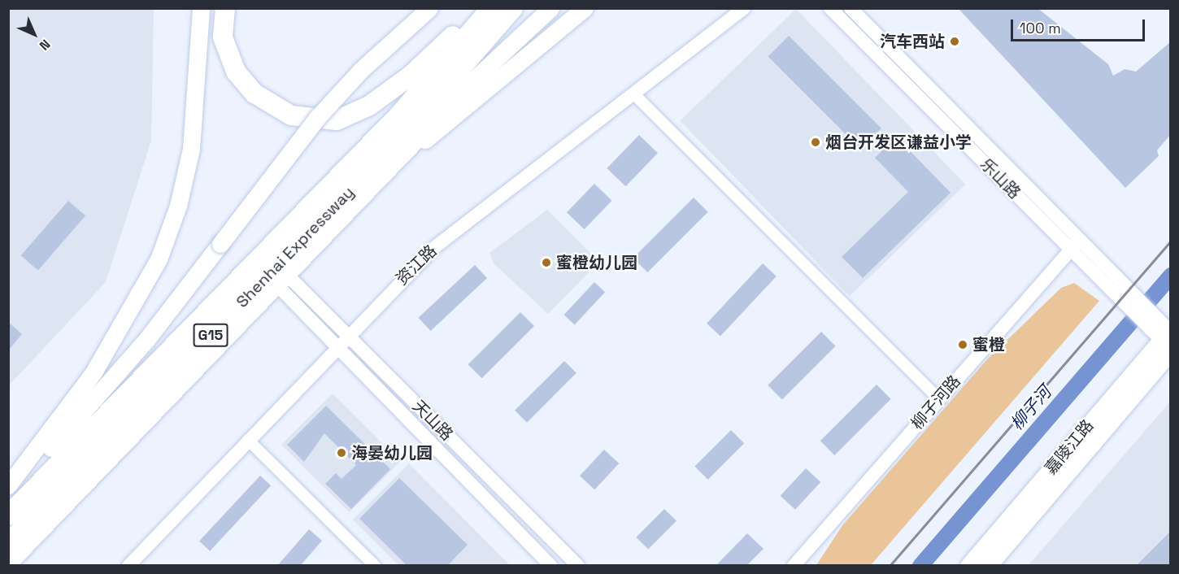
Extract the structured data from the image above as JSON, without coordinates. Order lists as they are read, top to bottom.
{
  "streets": {
    "highway": ["Shenhai Expressway", "G15"],
    "main road": ["嘉陵江路"],
    "street": [
      "乐山路",
      "资江路",
      "柳子河路",
      "天山路"
    ]
  },
  "crossings": [
    ["乐山路", "柳子河路"],
    ["乐山路", "嘉陵江路"],
    ["资江路", "天山路"]
  ],
  "water": ["柳子河"],
  "places": [
    "汽车西站",
    "烟台开发区谦益小学",
    "蜜橙幼儿园",
    "蜜橙",
    "海晏幼儿园"
  ],
  "scale_bar": "100 m",
  "north": "bottom right"
}
